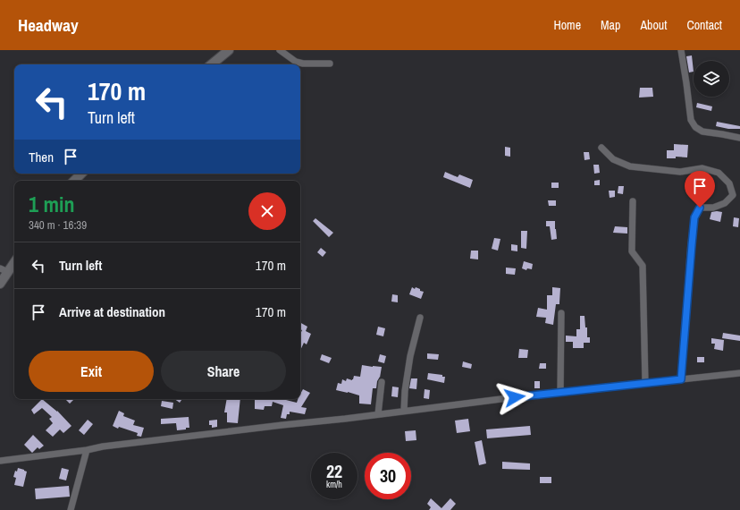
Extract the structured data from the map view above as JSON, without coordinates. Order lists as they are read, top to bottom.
{
  "page": {
    "header": "Headway",
    "nav": [
      "Home",
      "Map",
      "About",
      "Contact"
    ],
    "turn": ["170 m", "Turn left"],
    "then": "Then",
    "heading": ["1 min", "340 m · 16:39"],
    "list": [
      {
        "name": "Turn left",
        "value": "170 m"
      },
      {
        "name": "Arrive at destination",
        "value": "170 m"
      }
    ],
    "buttons": ["Exit", "Share"],
    "speed": "22 km/h",
    "limit": "30"
  }
}
